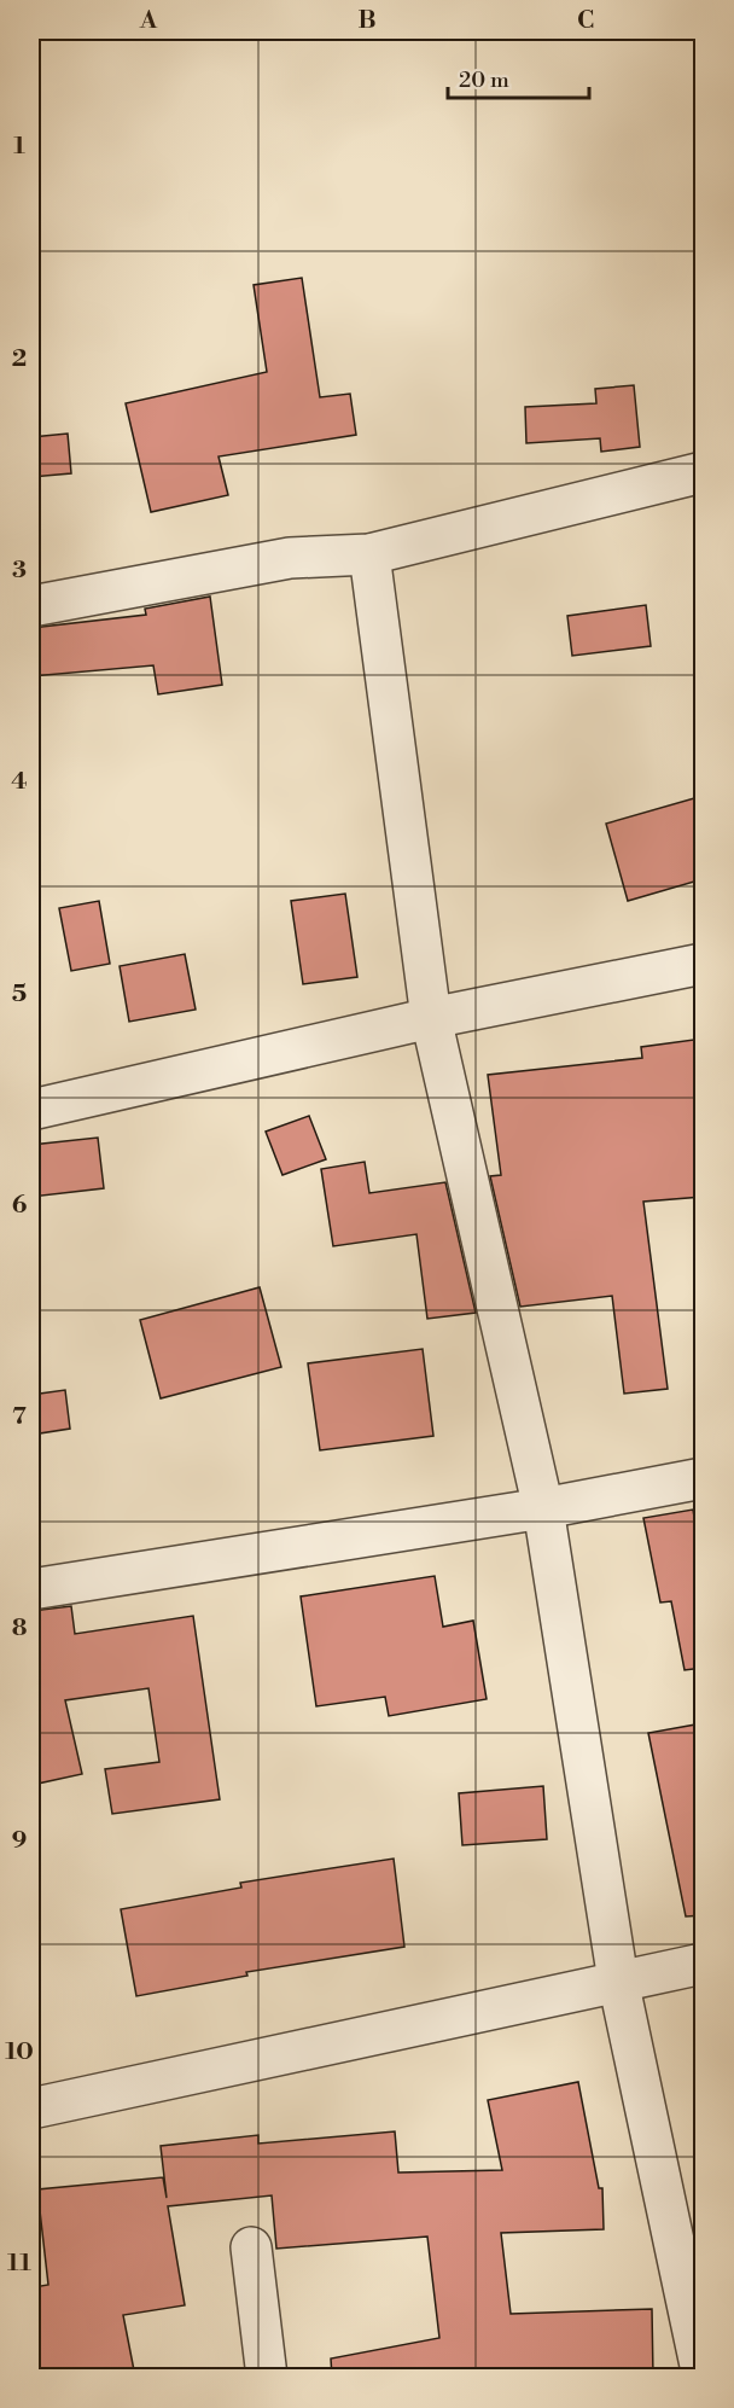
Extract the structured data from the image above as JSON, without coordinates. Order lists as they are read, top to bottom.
{
  "scale_bar": "20 m",
  "grid": {
    "columns": ["A", "B", "C"],
    "rows": [
      "1",
      "2",
      "3",
      "4",
      "5",
      "6",
      "7",
      "8",
      "9",
      "10",
      "11"
    ]
  }
}
